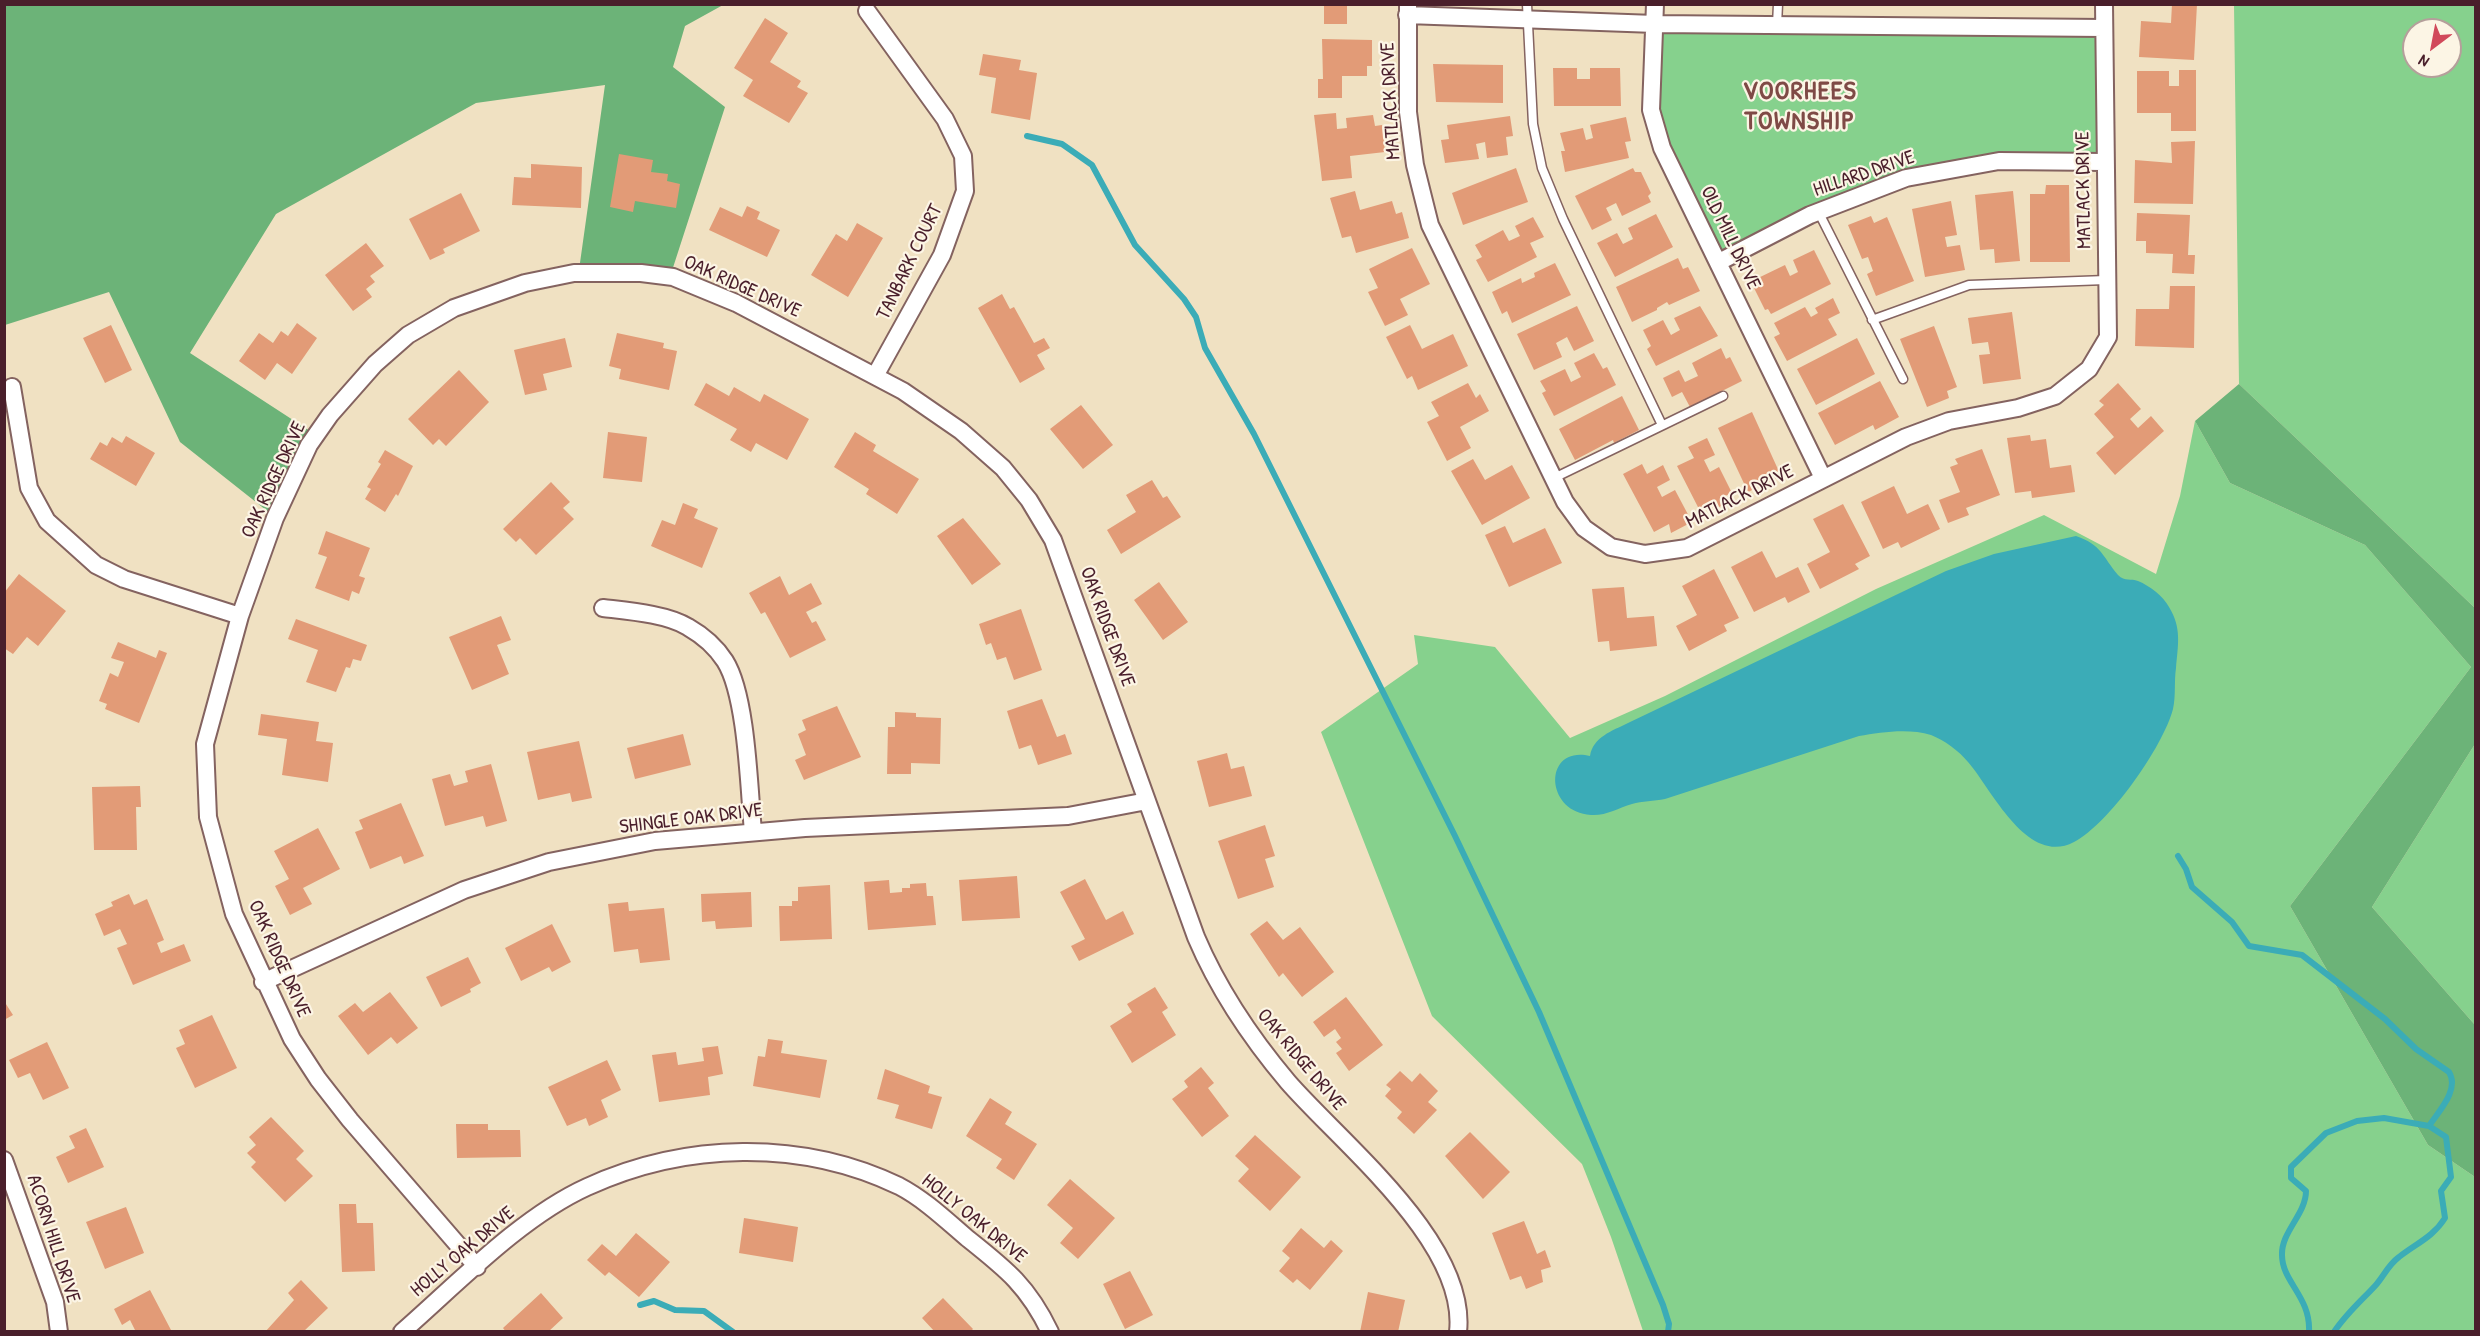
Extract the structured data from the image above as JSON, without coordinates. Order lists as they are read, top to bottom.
{
  "streets": {
    "street": [
      "MATLACK DRIVE",
      "HILLARD DRIVE",
      "OLD MILL DRIVE",
      "TANBARK COURT",
      "OAK RIDGE DRIVE",
      "SHINGLE OAK DRIVE",
      "HOLLY OAK DRIVE",
      "ACORN HILL DRIVE"
    ]
  },
  "crossings": [
    ["MATLACK DRIVE", "HILLARD DRIVE"],
    ["MATLACK DRIVE", "OLD MILL DRIVE"],
    ["HILLARD DRIVE", "OLD MILL DRIVE"],
    ["TANBARK COURT", "OAK RIDGE DRIVE"],
    ["OAK RIDGE DRIVE", "SHINGLE OAK DRIVE"],
    ["OAK RIDGE DRIVE", "HOLLY OAK DRIVE"]
  ],
  "districts": ["VOORHEES TOWNSHIP"],
  "north": "bottom left"
}
